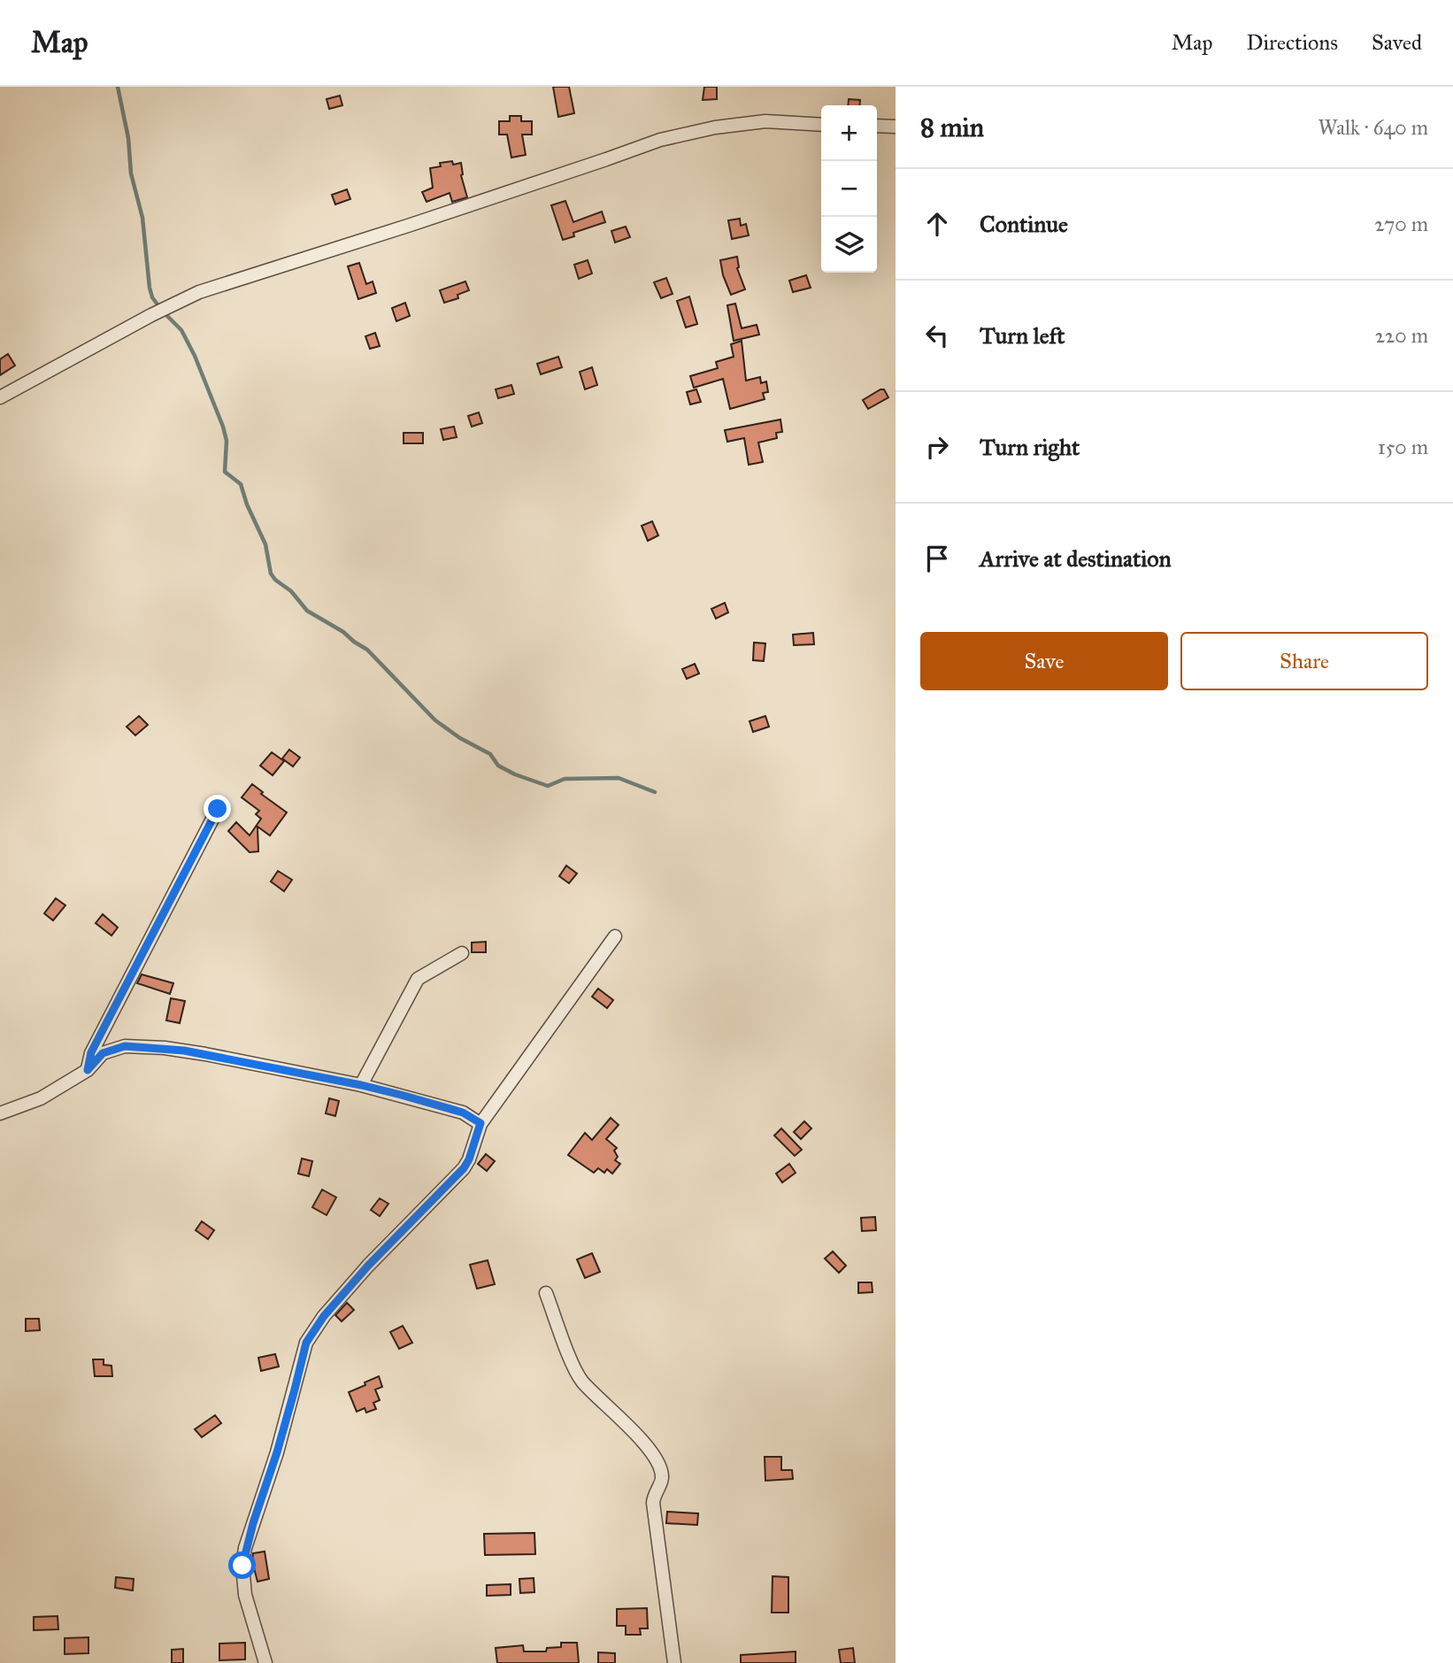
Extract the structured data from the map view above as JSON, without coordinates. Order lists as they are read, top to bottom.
{
  "page": {
    "header": "Map",
    "nav": ["Map", "Directions", "Saved"],
    "heading": ["8 min", "Walk · 640 m"],
    "map_buttons": ["+", "−"],
    "list": [
      ["Continue", "270 m"],
      ["Turn left", "220 m"],
      ["Turn right", "150 m"],
      "Arrive at destination"
    ],
    "buttons": ["Save", "Share"]
  }
}
